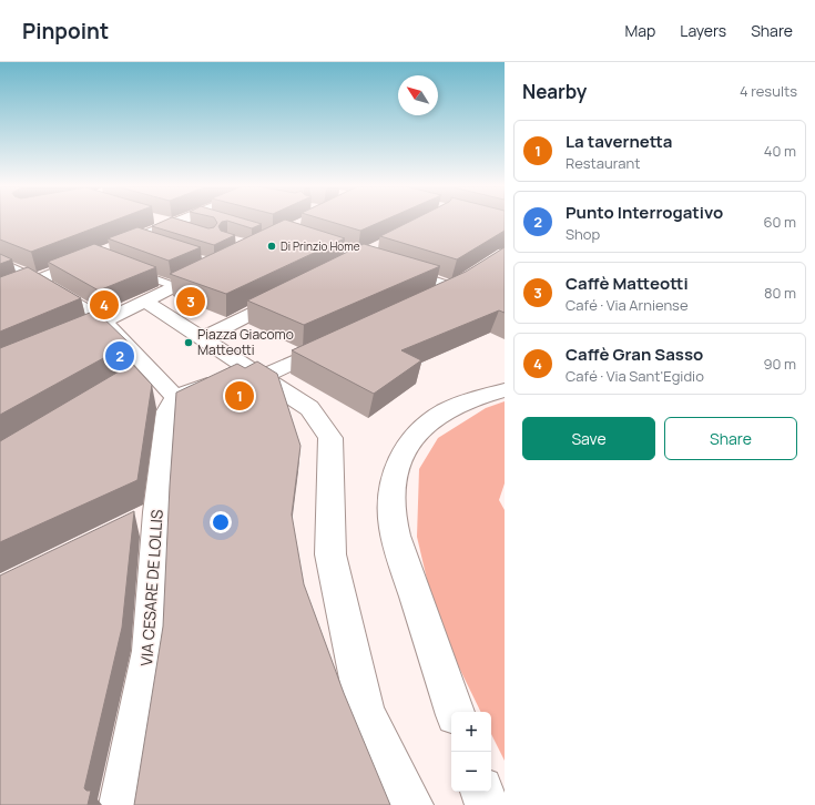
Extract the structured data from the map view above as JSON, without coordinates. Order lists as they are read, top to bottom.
{
  "streets": {
    "street": ["VIA CESARE DE LOLLIS"]
  },
  "places": ["Di Prinzio Home", "Piazza Giacomo Matteotti"],
  "north": "top left",
  "page": {
    "header": "Pinpoint",
    "nav": ["Map", "Layers", "Share"],
    "heading": ["Nearby", "4 results"],
    "list": [
      {
        "mark": "1",
        "name": "La tavernetta",
        "note": "Restaurant",
        "value": "40 m"
      },
      {
        "mark": "2",
        "name": "Punto Interrogativo",
        "note": "Shop",
        "value": "60 m"
      },
      {
        "mark": "3",
        "name": "Caffè Matteotti",
        "note": "Café · Via Arniense",
        "value": "80 m"
      },
      {
        "mark": "4",
        "name": "Caffè Gran Sasso",
        "note": "Café · Via Sant'Egidio",
        "value": "90 m"
      }
    ],
    "pins": [
      "3",
      "4",
      "2",
      "1"
    ],
    "buttons": ["Save", "Share"],
    "map_buttons": ["+", "−"]
  }
}
